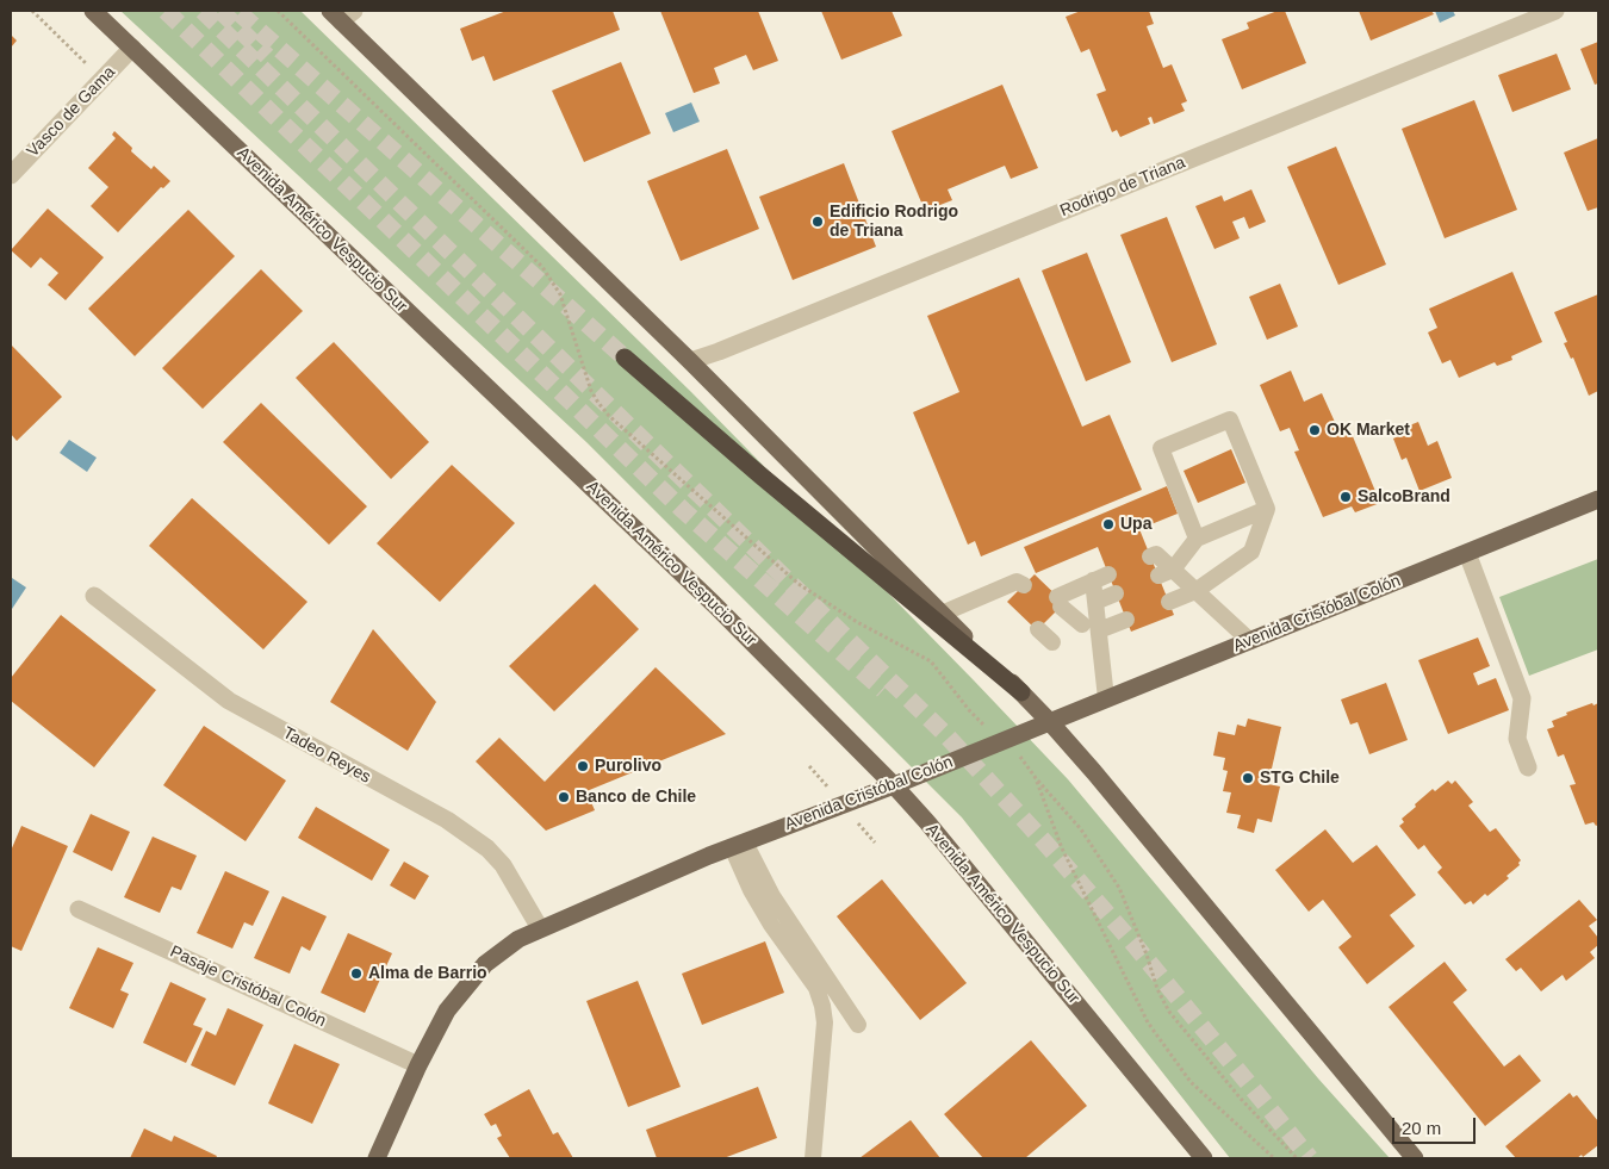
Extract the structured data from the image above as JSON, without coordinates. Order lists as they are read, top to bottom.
{
  "streets": {
    "main road": ["Avenida Américo Vespucio Sur", "Avenida Cristóbal Colón"],
    "street": [
      "Vasco de Gama",
      "Rodrigo de Triana",
      "Tadeo Reyes",
      "Pasaje Cristóbal Colón"
    ]
  },
  "crossings": [
    ["Vasco de Gama", "Avenida Américo Vespucio Sur"],
    ["Avenida Américo Vespucio Sur", "Avenida Cristóbal Colón"],
    ["Avenida Cristóbal Colón", "Tadeo Reyes"],
    ["Avenida Cristóbal Colón", "Pasaje Cristóbal Colón"]
  ],
  "places": [
    "Edificio Rodrigo de Triana",
    "OK Market",
    "SalcoBrand",
    "Upa",
    "Purolivo",
    "STG Chile",
    "Banco de Chile",
    "Alma de Barrio"
  ],
  "scale_bar": "20 m"
}
